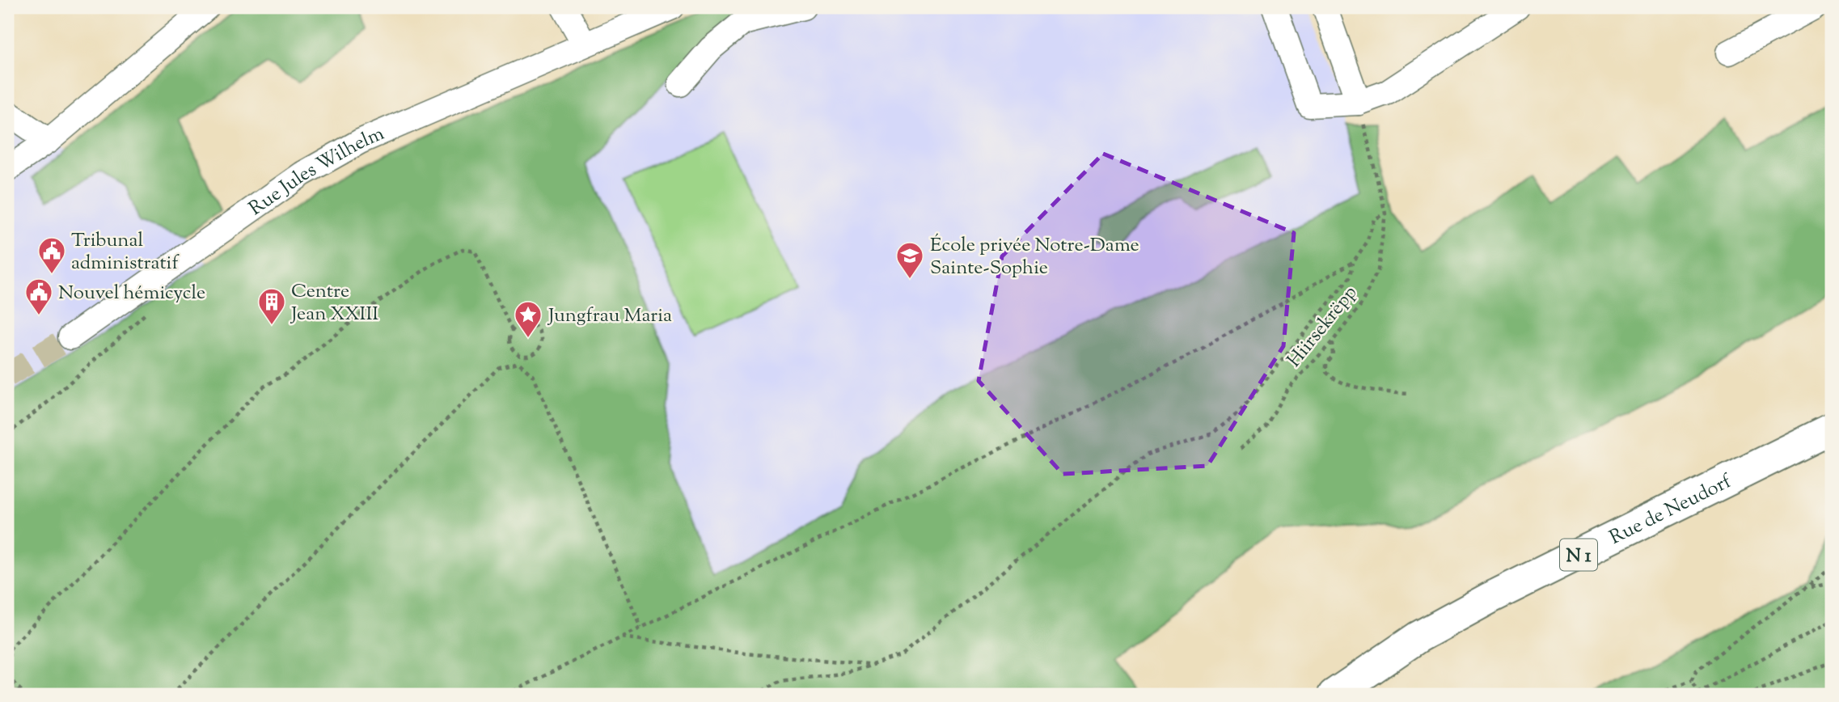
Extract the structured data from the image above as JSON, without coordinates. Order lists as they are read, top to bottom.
{
  "streets": {
    "main road": ["Rue de Neudorf", "N 1"],
    "street": ["Rue Jules Wilhelm"],
    "path": ["Hiirsekrëpp"]
  },
  "places": {
    "public building": ["Tribunal administratif", "Nouvel hémicycle"],
    "school or university": ["École privée Notre-Dame Sainte-Sophie"],
    "building": ["Centre Jean XXIII"],
    "place": ["Jungfrau Maria"]
  }
}
